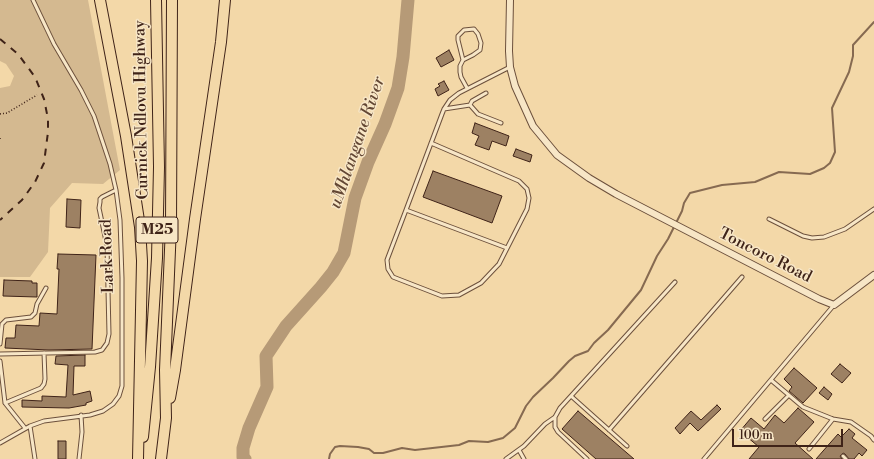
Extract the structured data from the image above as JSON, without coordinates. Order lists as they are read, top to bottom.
{
  "streets": {
    "main road": ["Curnick Ndlovu Highway", "M25"],
    "street": ["Toncoro Road"],
    "lane": ["Lark Road"]
  },
  "water": ["uMhlangane River"],
  "scale_bar": "100 m"
}
